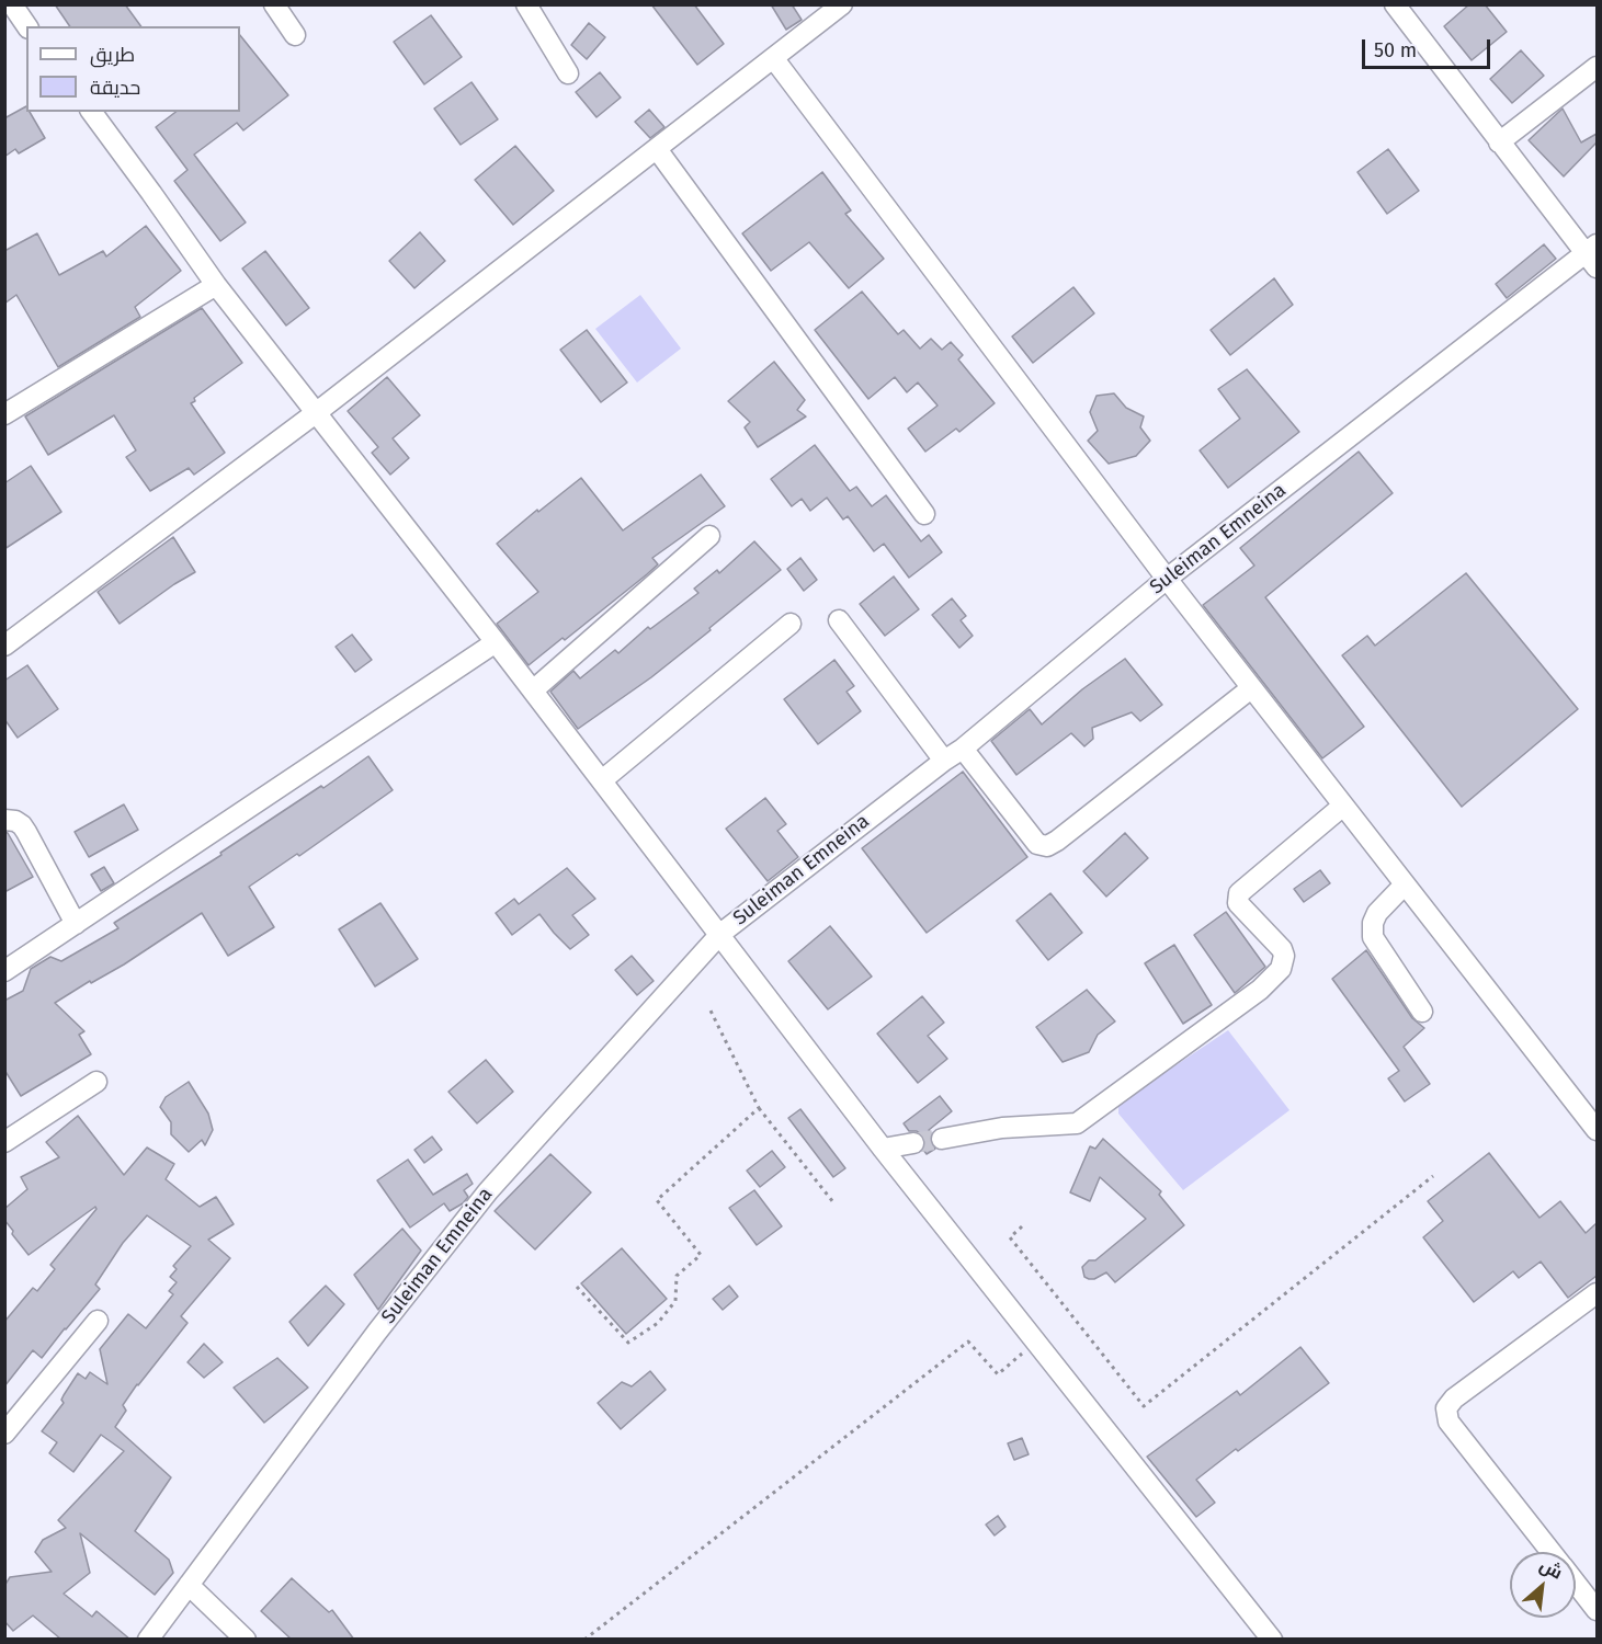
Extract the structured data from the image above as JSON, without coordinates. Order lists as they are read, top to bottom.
{
  "streets": {
    "street": ["Suleiman Emneina"]
  },
  "legend": ["طريق", "حديقة"],
  "scale_bar": "50 m",
  "north": "top right"
}
